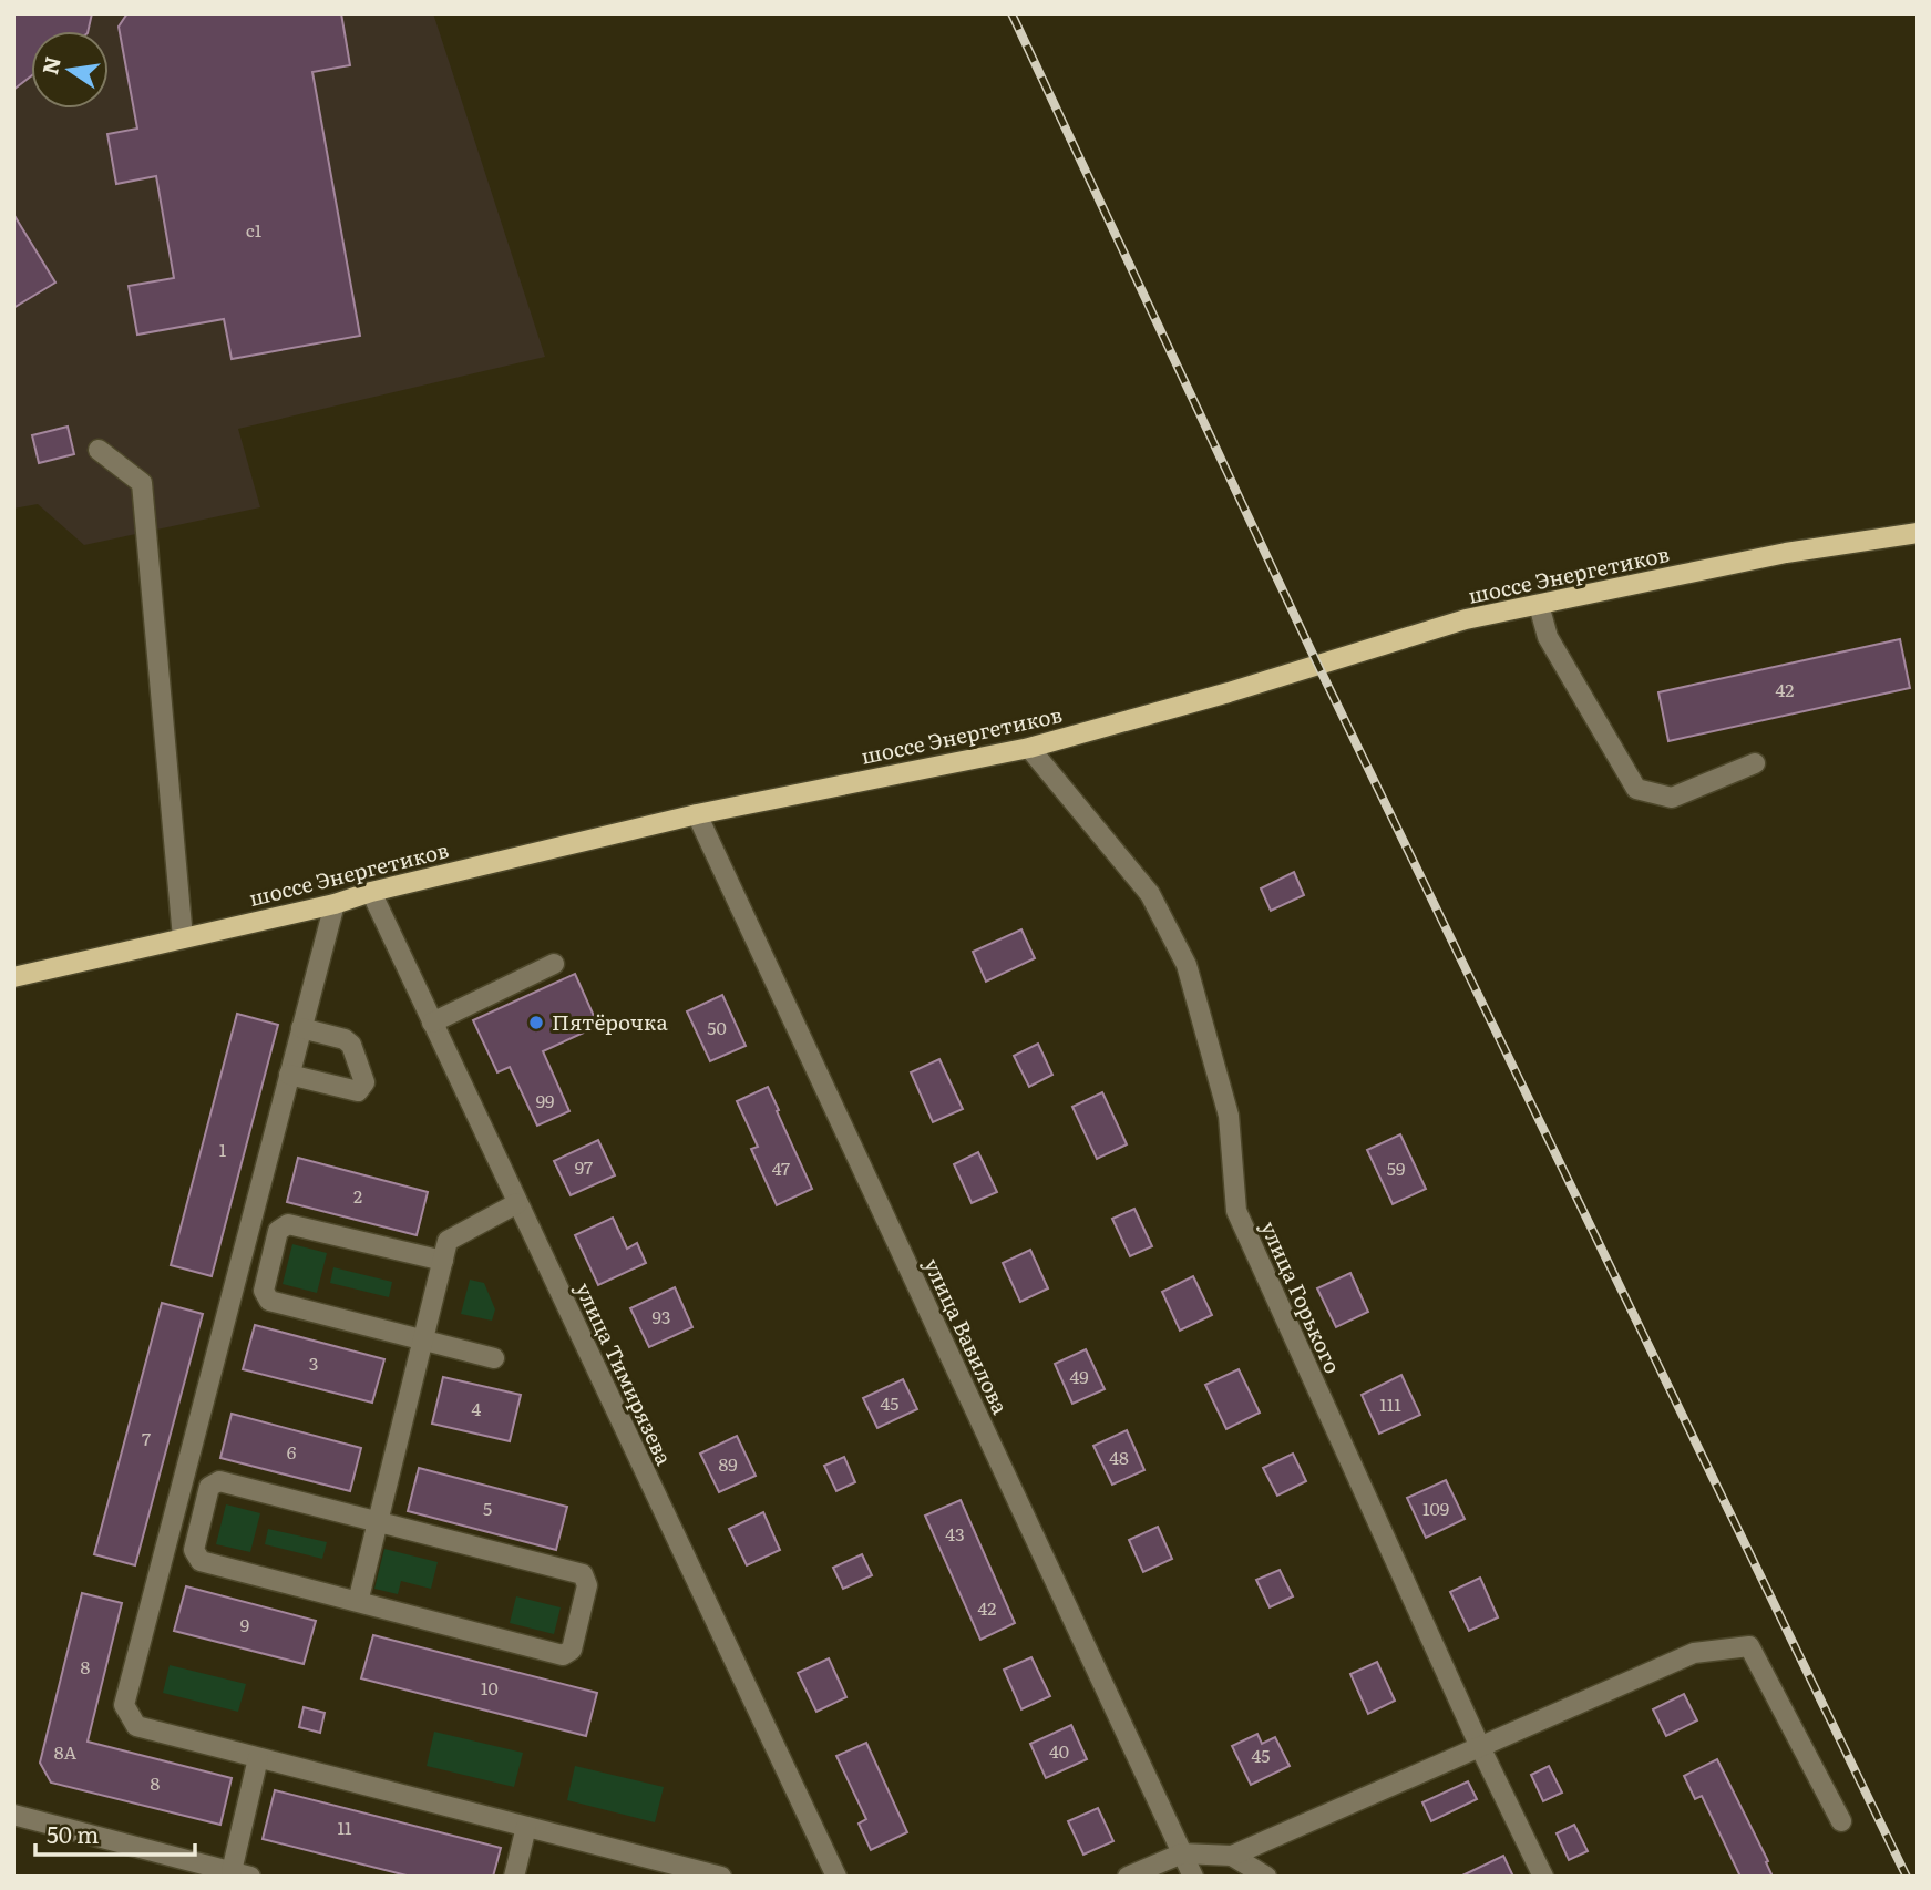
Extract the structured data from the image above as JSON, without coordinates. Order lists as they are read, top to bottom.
{
  "streets": {
    "main road": ["шоссе Энергетиков"],
    "street": ["улица Горького", "улица Вавилова", "улица Тимирязева"]
  },
  "crossings": [
    ["шоссе Энергетиков", "улица Горького"],
    ["шоссе Энергетиков", "улица Вавилова"],
    ["шоссе Энергетиков", "улица Тимирязева"]
  ],
  "places": ["Пятёрочка"],
  "house_numbers": [
    "с1",
    "42",
    "50",
    "99",
    "1",
    "97",
    "47",
    "59",
    "2",
    "93",
    "3",
    "49",
    "45",
    "111",
    "4",
    "7",
    "6",
    "48",
    "89",
    "5",
    "109",
    "43",
    "42",
    "9",
    "8",
    "10",
    "40",
    "8А",
    "45",
    "8",
    "11"
  ],
  "scale_bar": "50 m",
  "north": "left"
}
